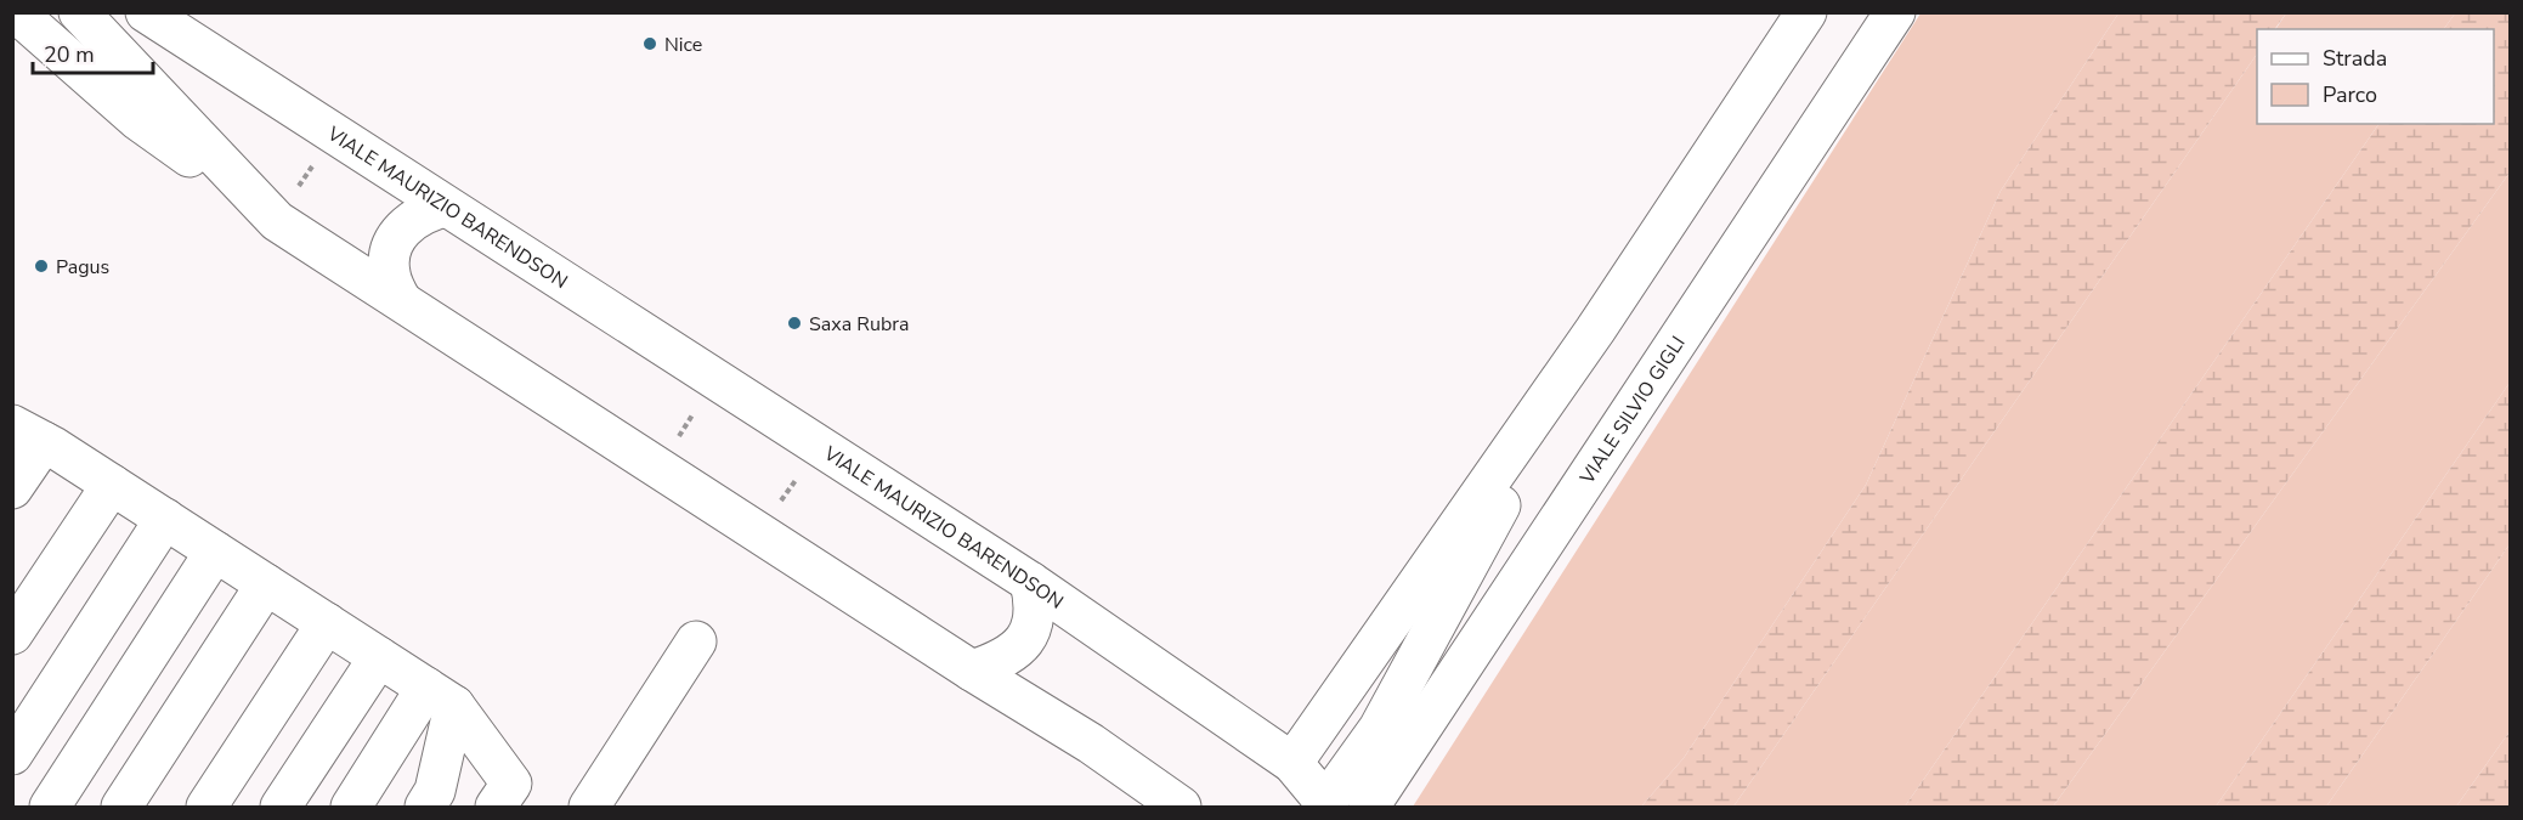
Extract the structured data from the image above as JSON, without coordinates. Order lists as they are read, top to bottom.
{
  "streets": {
    "street": ["VIALE MAURIZIO BARENDSON", "VIALE SILVIO GIGLI"]
  },
  "places": ["Nice", "Pagus", "Saxa Rubra"],
  "legend": ["Strada", "Parco"],
  "scale_bar": "20 m"
}
